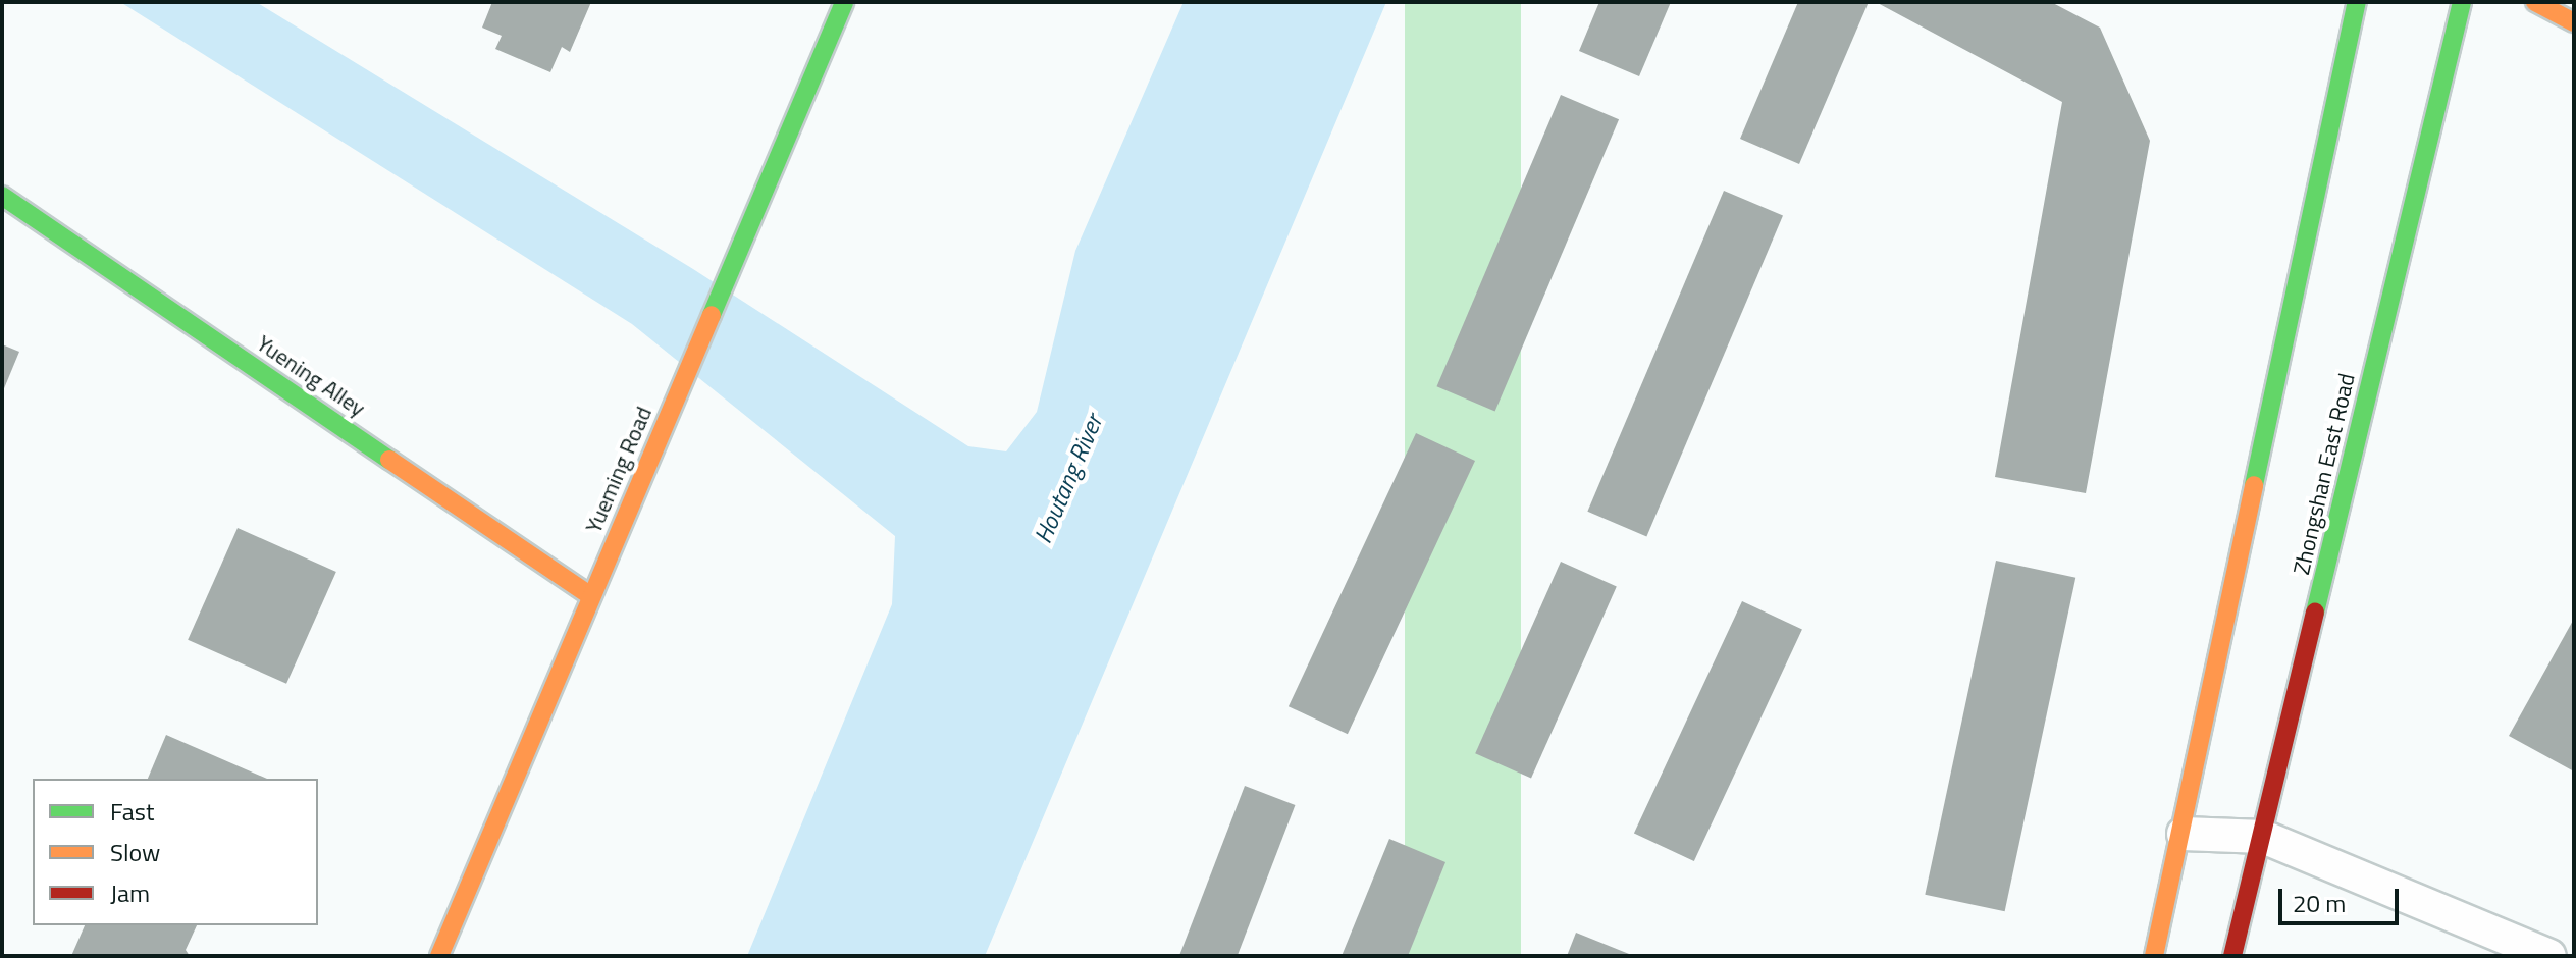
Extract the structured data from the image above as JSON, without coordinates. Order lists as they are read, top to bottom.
{
  "streets": {
    "main road": ["Yuening Alley", "Yueming Road", "Zhongshan East Road"]
  },
  "crossings": [
    ["Yuening Alley", "Yueming Road"]
  ],
  "water": ["Houtang River"],
  "legend": ["Fast", "Slow", "Jam"],
  "scale_bar": "20 m"
}
